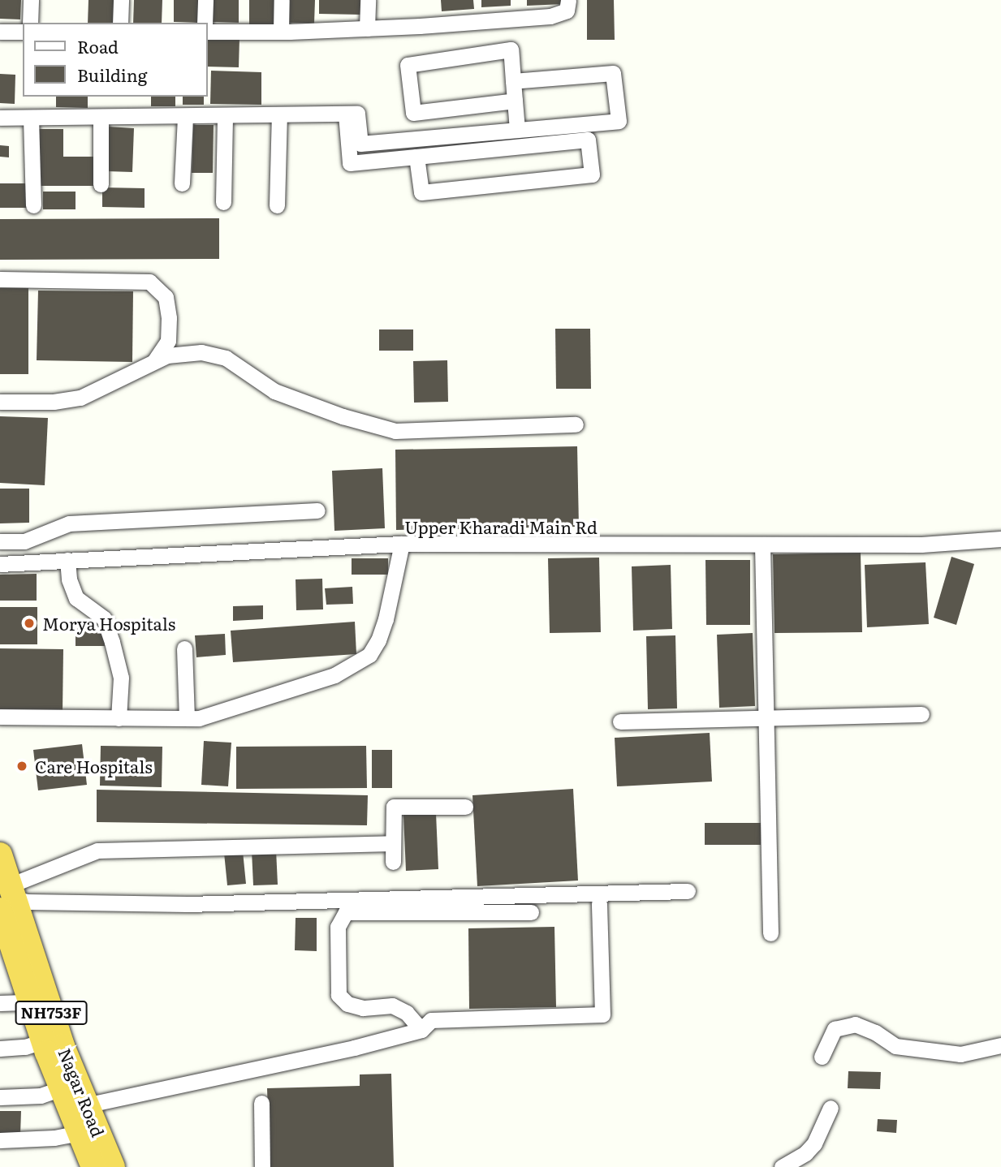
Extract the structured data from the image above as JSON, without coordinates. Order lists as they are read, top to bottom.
{
  "streets": {
    "highway": ["NH753F", "Nagar Road"],
    "street": ["Upper Kharadi Main Rd"]
  },
  "places": ["Morya Hospitals", "Care Hospitals"],
  "legend": ["Road", "Building"]
}
